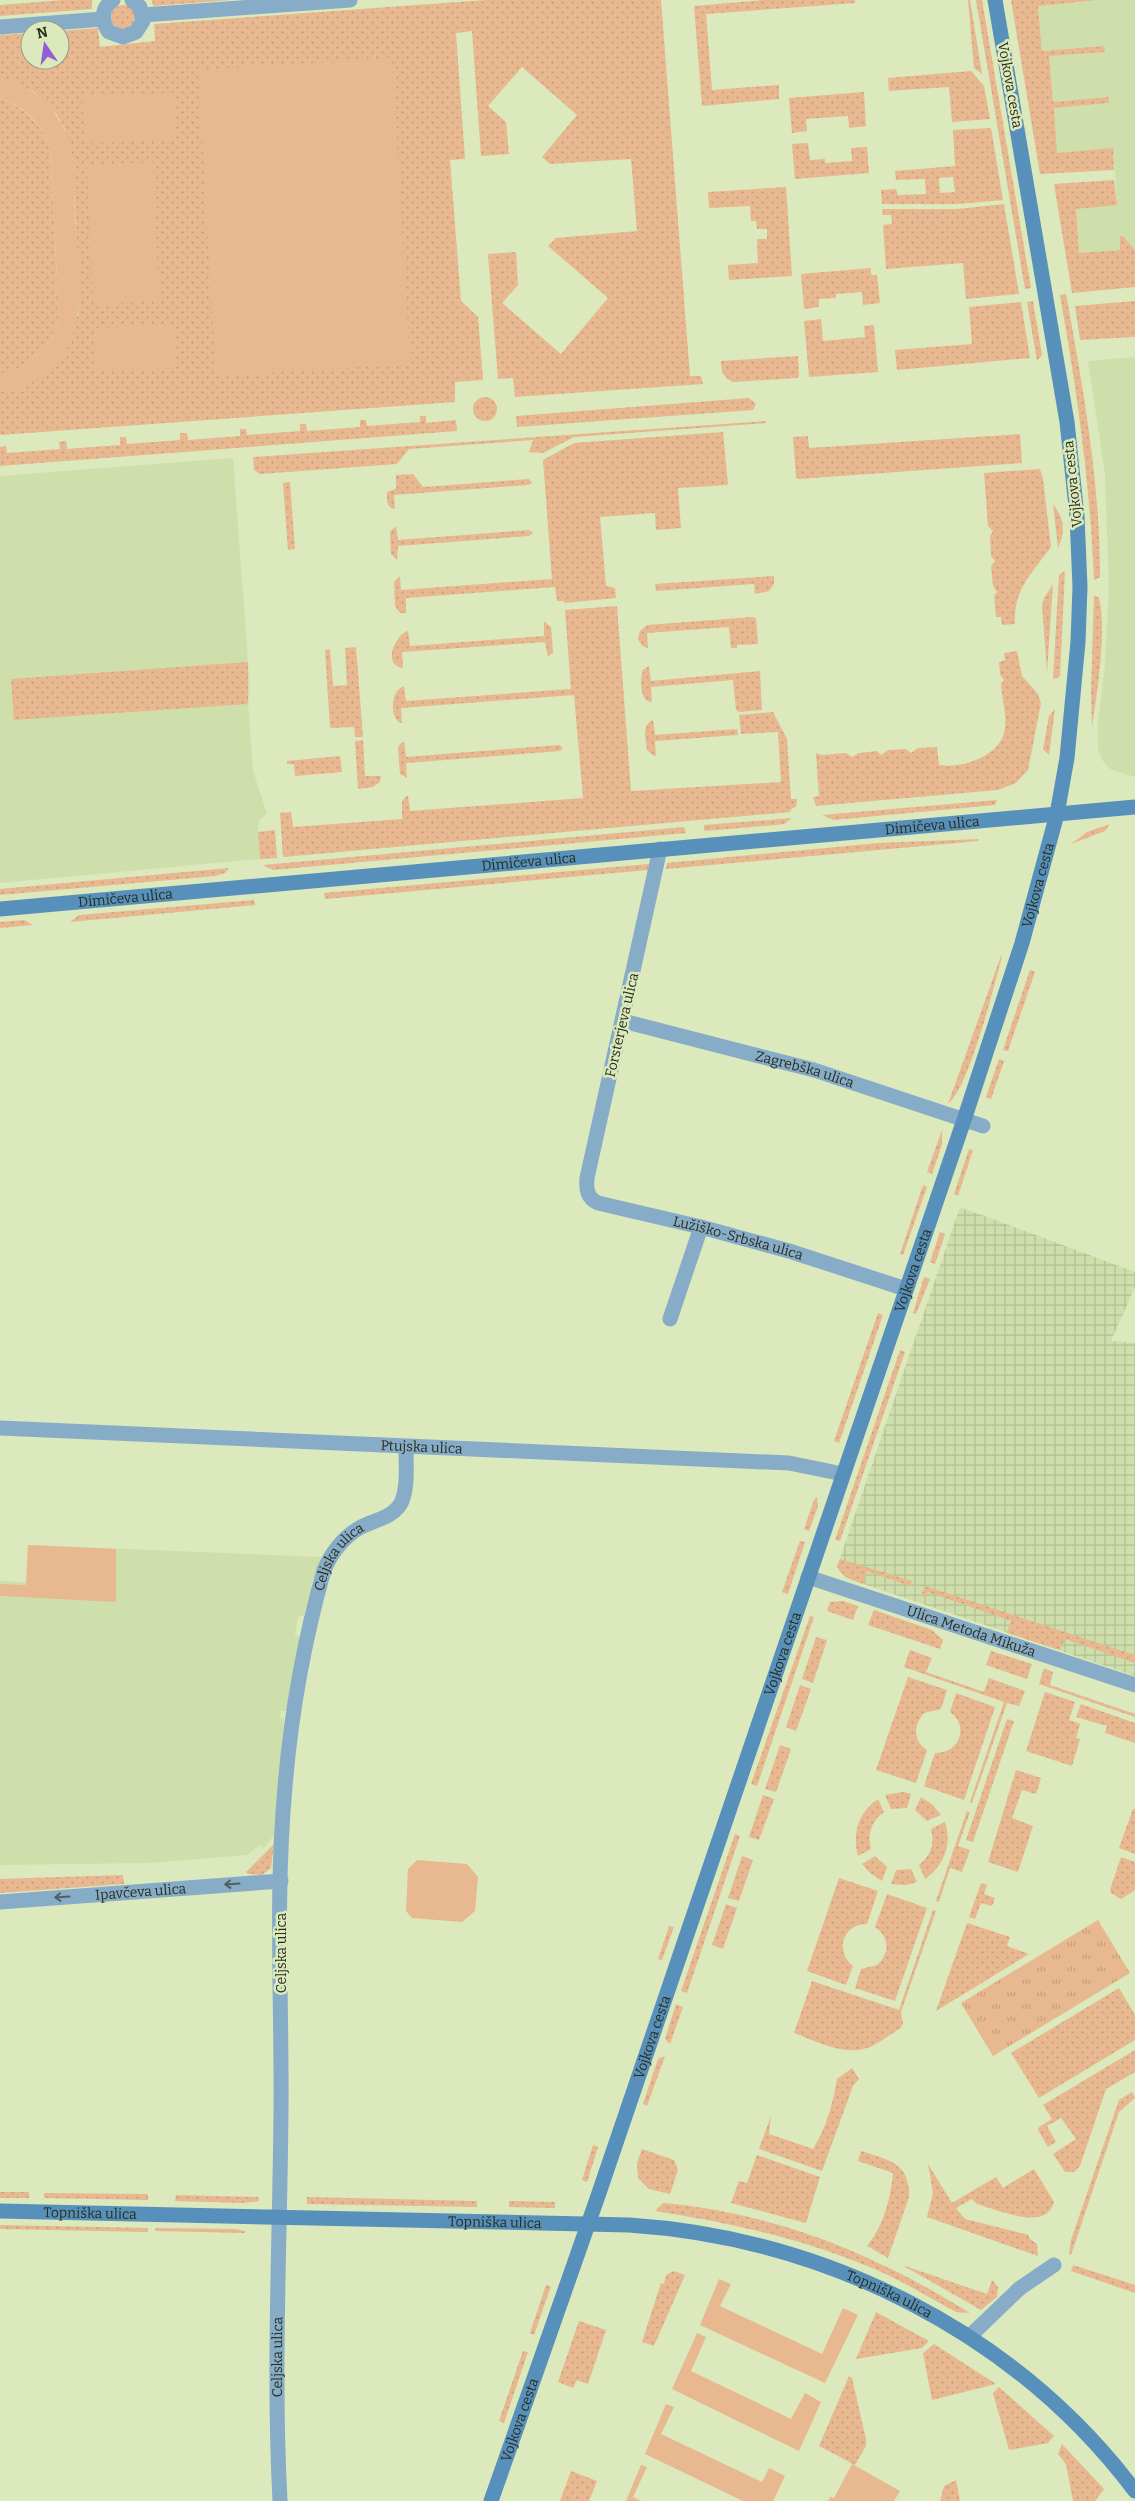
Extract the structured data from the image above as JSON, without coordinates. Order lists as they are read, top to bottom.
{
  "streets": {
    "street": [
      "Vojkova cesta",
      "Dimičeva ulica",
      "Forsterjeva ulica",
      "Zagrebška ulica",
      "Lužiško-Srbska ulica",
      "Ptujska ulica",
      "Celjska ulica",
      "Ulica Metoda Mikuža",
      "Ipavčeva ulica",
      "Topniška ulica"
    ]
  },
  "crossings": [
    ["Vojkova cesta", "Dimičeva ulica"],
    ["Vojkova cesta", "Zagrebška ulica"],
    ["Vojkova cesta", "Lužiško-Srbska ulica"],
    ["Vojkova cesta", "Ptujska ulica"],
    ["Vojkova cesta", "Ulica Metoda Mikuža"],
    ["Vojkova cesta", "Topniška ulica"],
    ["Dimičeva ulica", "Forsterjeva ulica"],
    ["Forsterjeva ulica", "Zagrebška ulica"],
    ["Forsterjeva ulica", "Lužiško-Srbska ulica"],
    ["Ptujska ulica", "Celjska ulica"],
    ["Celjska ulica", "Ipavčeva ulica"],
    ["Celjska ulica", "Topniška ulica"]
  ],
  "one_way": ["Ipavčeva ulica"],
  "north": "top"
}
